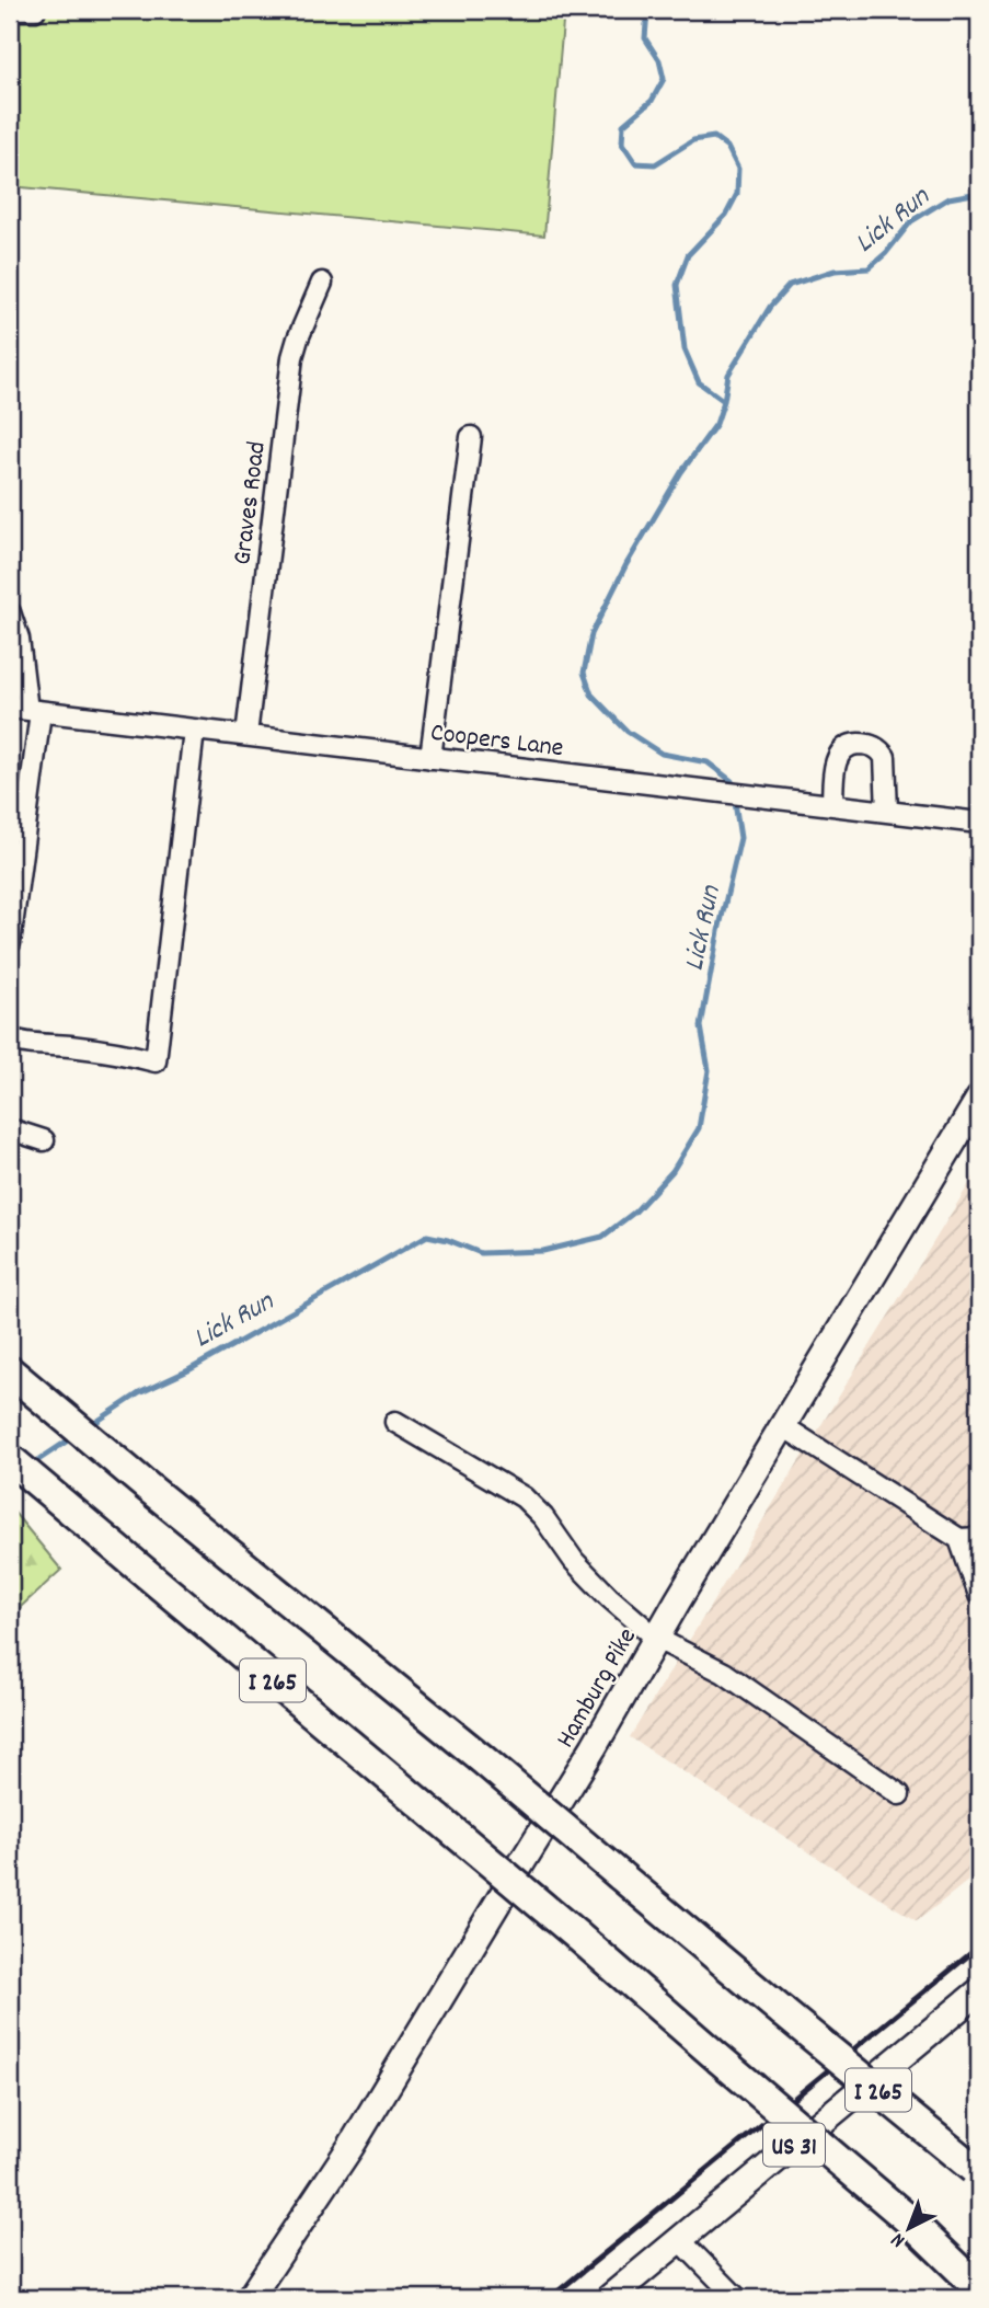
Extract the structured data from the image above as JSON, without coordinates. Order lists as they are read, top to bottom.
{
  "streets": {
    "highway": ["I 265"],
    "main road": ["Hamburg Pike", "US 31"],
    "street": ["Graves Road", "Coopers Lane"]
  },
  "crossings": [
    ["Graves Road", "Coopers Lane"]
  ],
  "water": ["Lick Run"],
  "north": "bottom left"
}
